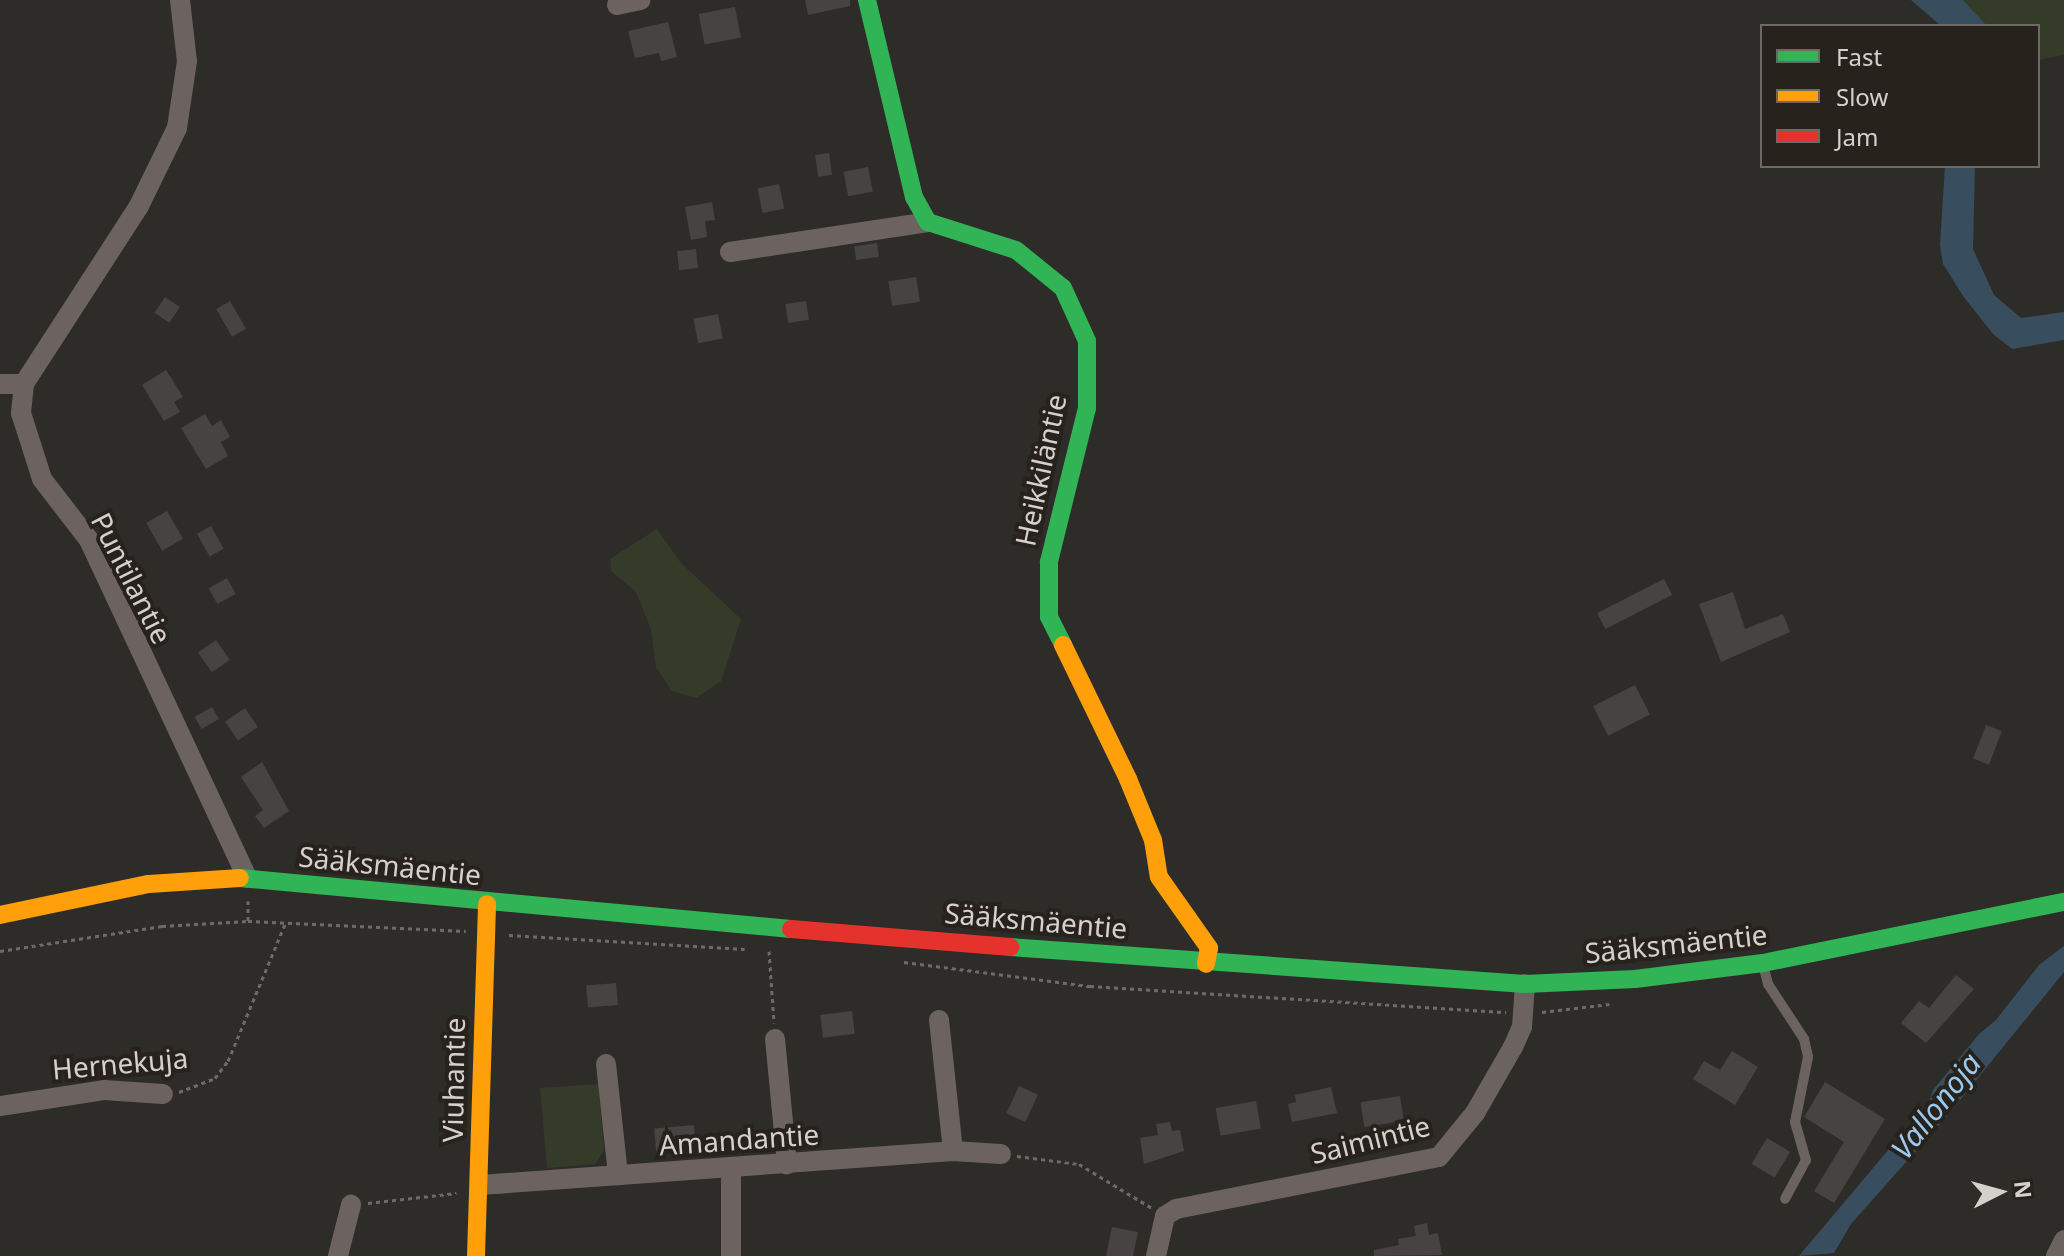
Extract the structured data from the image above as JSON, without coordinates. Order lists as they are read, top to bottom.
{
  "streets": {
    "street": [
      "Heikkiläntie",
      "Puntilantie",
      "Sääksmäentie",
      "Hernekuja",
      "Viuhantie",
      "Amandantie",
      "Saimintie"
    ]
  },
  "crossings": [
    ["Heikkiläntie", "Sääksmäentie"],
    ["Puntilantie", "Sääksmäentie"],
    ["Sääksmäentie", "Viuhantie"],
    ["Sääksmäentie", "Saimintie"],
    ["Viuhantie", "Amandantie"]
  ],
  "water": ["Vallonoja"],
  "legend": ["Fast", "Slow", "Jam"],
  "north": "right"
}
